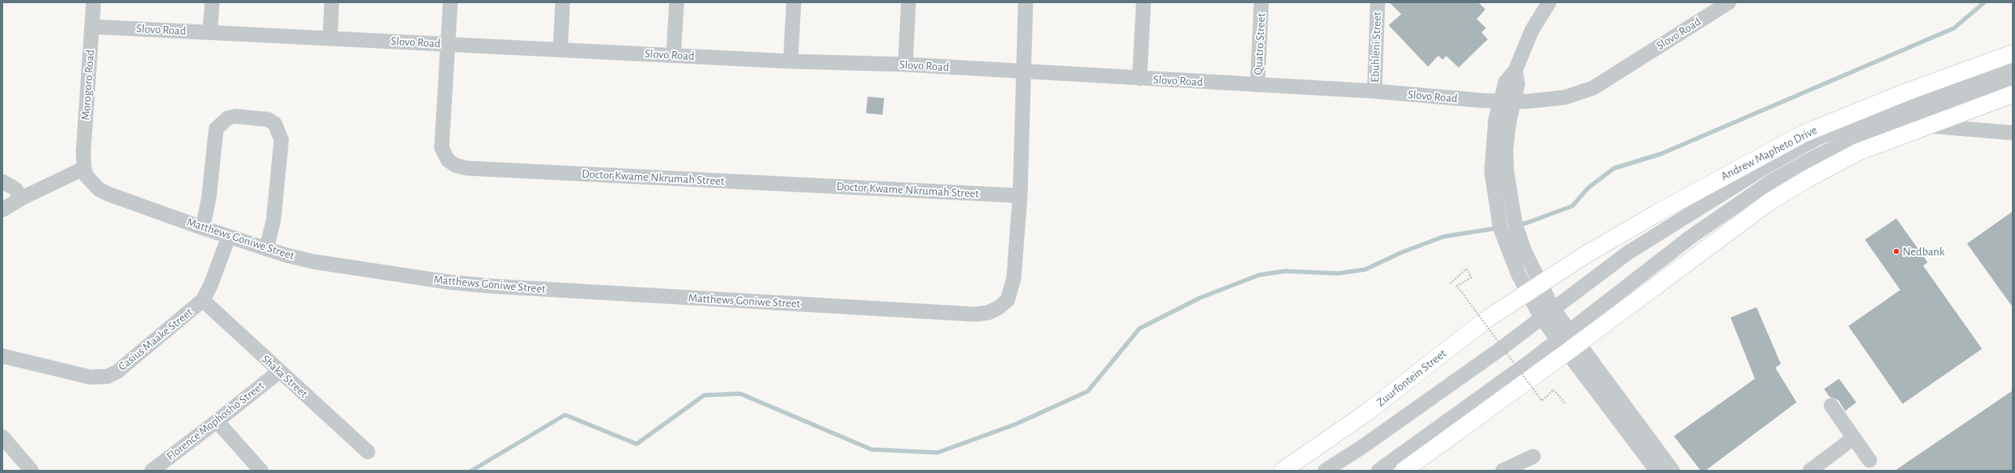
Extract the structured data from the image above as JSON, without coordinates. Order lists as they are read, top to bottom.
{
  "streets": {
    "main road": ["Andrew Mapheto Drive", "Zuurfontein Street"],
    "street": [
      "Slovo Road",
      "Quatro Street",
      "Ebuhleni Street",
      "Morogoro Road",
      "Doctor Kwame Nkrumah Street",
      "Matthews Goniwe Street",
      "Casius Maake Street",
      "Shaka Street",
      "Florence Mophosho Street"
    ]
  },
  "crossings": [
    ["Slovo Road", "Quatro Street"],
    ["Slovo Road", "Ebuhleni Street"],
    ["Slovo Road", "Morogoro Road"],
    ["Slovo Road", "Doctor Kwame Nkrumah Street"],
    ["Morogoro Road", "Matthews Goniwe Street"],
    ["Andrew Mapheto Drive", "Zuurfontein Street"],
    ["Doctor Kwame Nkrumah Street", "Matthews Goniwe Street"],
    ["Matthews Goniwe Street", "Casius Maake Street"],
    ["Casius Maake Street", "Shaka Street"],
    ["Shaka Street", "Florence Mophosho Street"]
  ],
  "places": ["Nedbank"]
}
